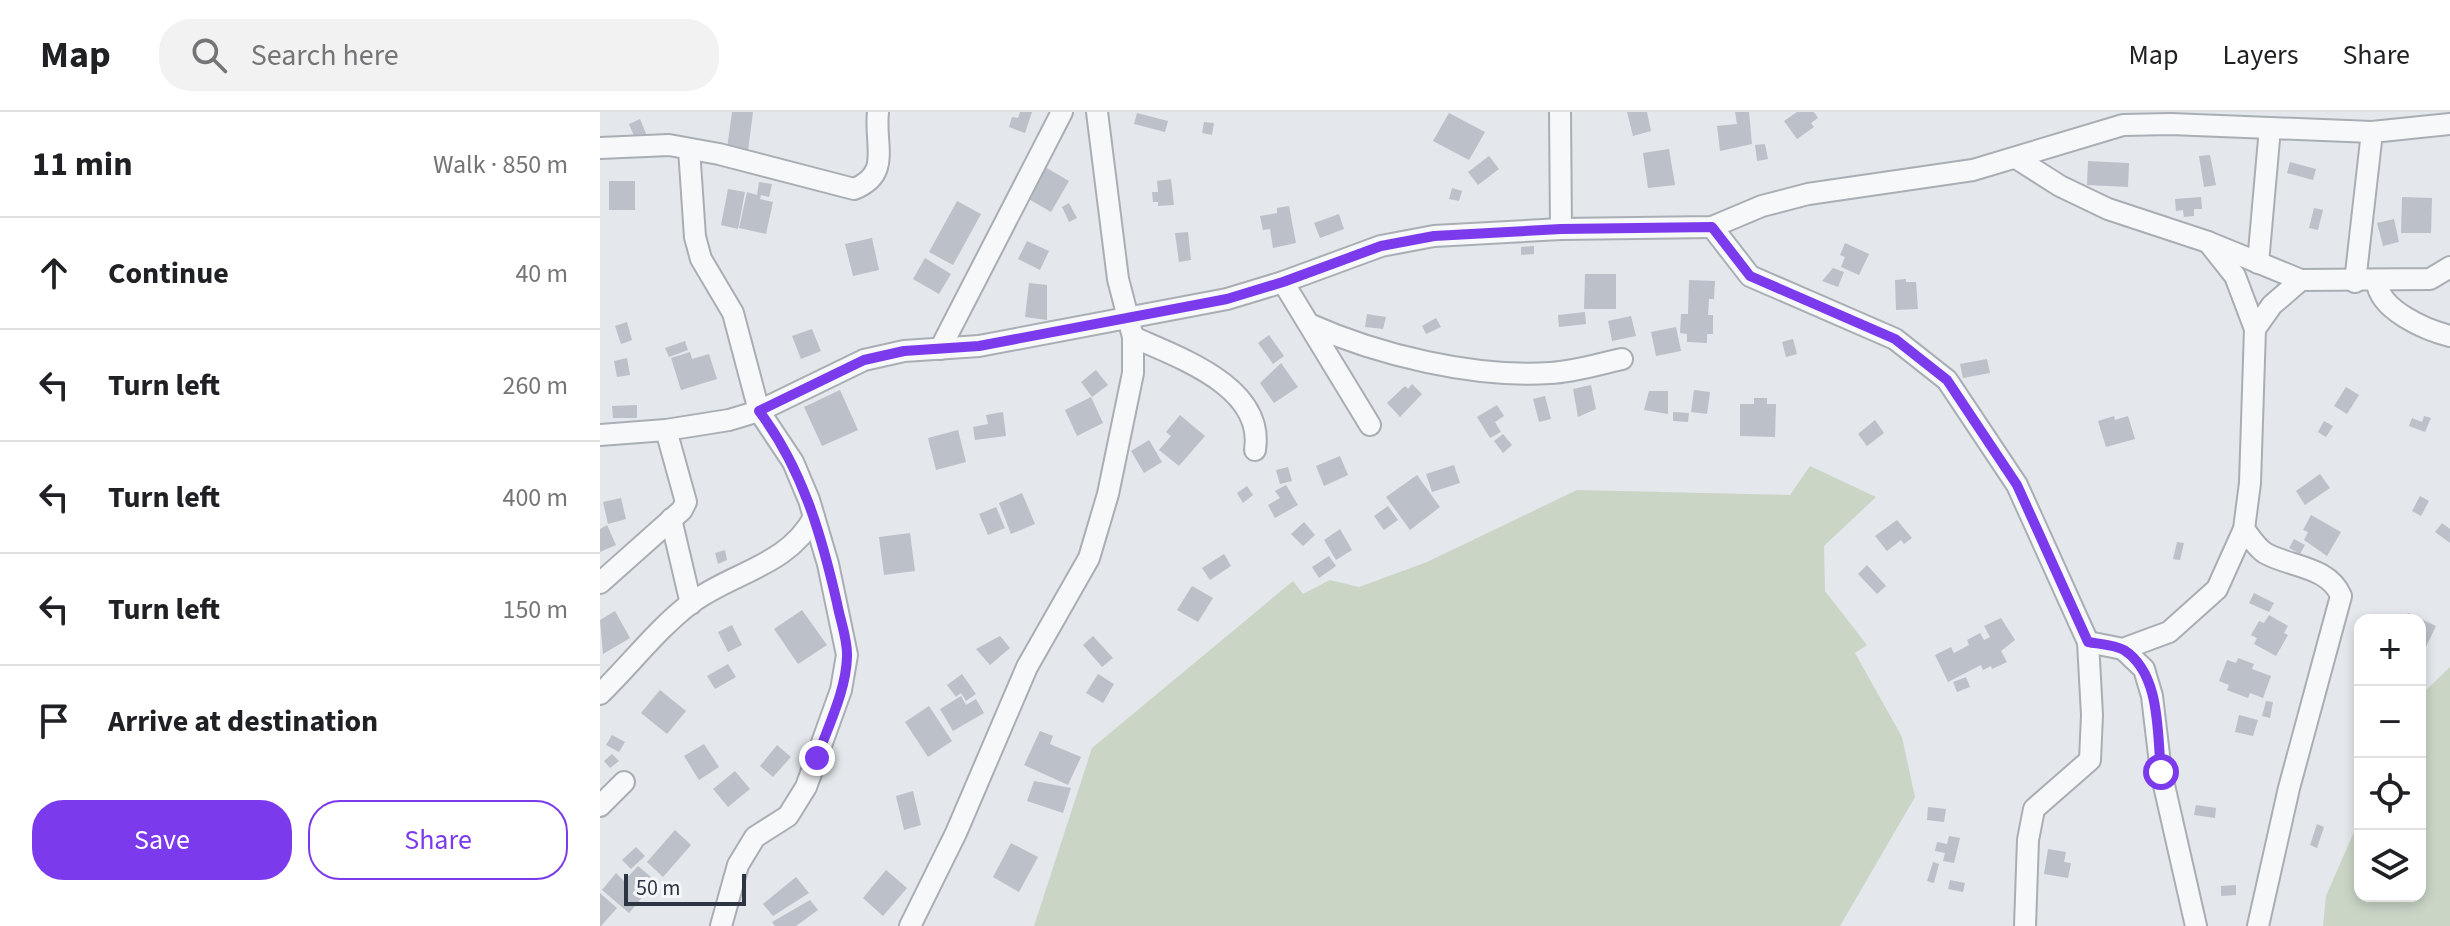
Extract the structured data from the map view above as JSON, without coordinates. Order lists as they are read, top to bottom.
{
  "scale_bar": "50 m",
  "page": {
    "header": "Map",
    "search": "Search here",
    "nav": ["Map", "Layers", "Share"],
    "heading": ["11 min", "Walk · 850 m"],
    "list": [
      ["Continue", "40 m"],
      ["Turn left", "260 m"],
      ["Turn left", "400 m"],
      ["Turn left", "150 m"],
      "Arrive at destination"
    ],
    "map_buttons": ["+", "−"],
    "buttons": ["Save", "Share"],
    "scale": "50 m"
  }
}
